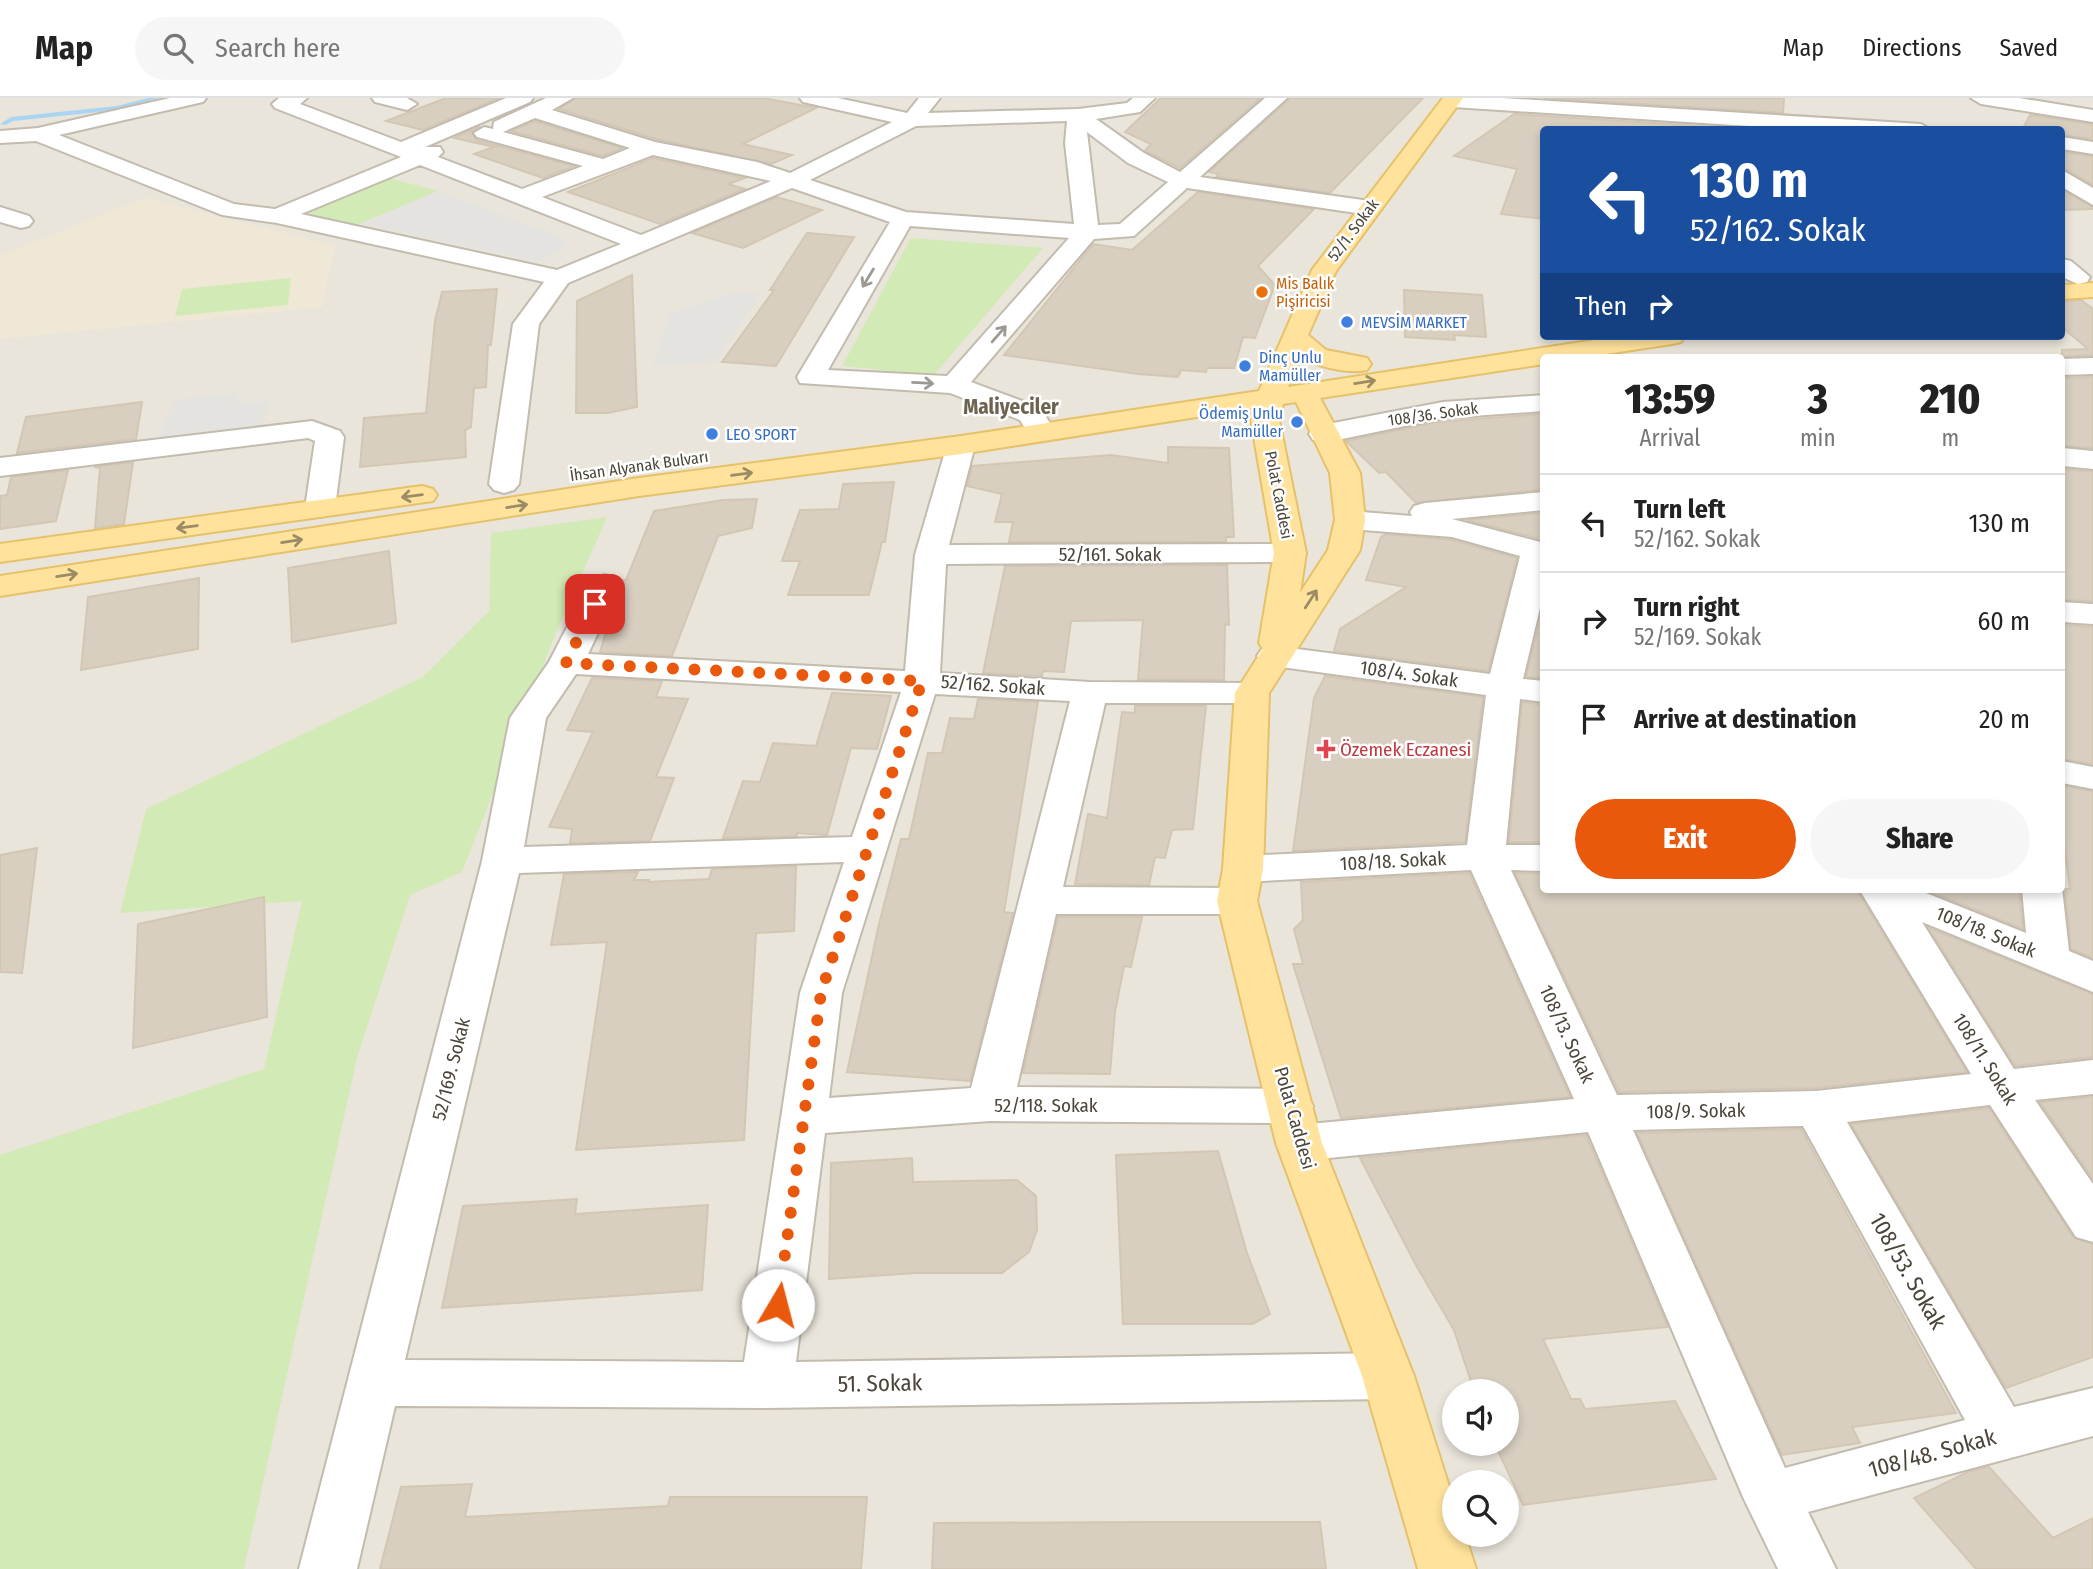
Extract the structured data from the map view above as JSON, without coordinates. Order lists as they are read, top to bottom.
{
  "streets": {
    "main road": ["52/1. Sokak", "İhsan Alyanak Bulvarı", "Polat Caddesi"],
    "street": [
      "108/36. Sokak",
      "52/161. Sokak",
      "108/4. Sokak",
      "52/162. Sokak",
      "108/18. Sokak",
      "108/13. Sokak",
      "108/11. Sokak",
      "52/169. Sokak",
      "52/118. Sokak",
      "108/9. Sokak",
      "108/53. Sokak",
      "51. Sokak",
      "108/48. Sokak"
    ]
  },
  "crossings": [
    ["52/1. Sokak", "İhsan Alyanak Bulvarı"],
    ["52/1. Sokak", "Polat Caddesi"],
    ["İhsan Alyanak Bulvarı", "Polat Caddesi"],
    ["Polat Caddesi", "52/161. Sokak"],
    ["Polat Caddesi", "108/4. Sokak"],
    ["Polat Caddesi", "52/162. Sokak"],
    ["Polat Caddesi", "108/18. Sokak"],
    ["Polat Caddesi", "52/118. Sokak"],
    ["Polat Caddesi", "108/9. Sokak"],
    ["Polat Caddesi", "51. Sokak"],
    ["108/4. Sokak", "52/162. Sokak"],
    ["52/162. Sokak", "52/169. Sokak"],
    ["108/18. Sokak", "108/13. Sokak"],
    ["108/13. Sokak", "108/9. Sokak"],
    ["108/13. Sokak", "108/48. Sokak"],
    ["108/11. Sokak", "108/9. Sokak"],
    ["52/169. Sokak", "51. Sokak"],
    ["52/118. Sokak", "108/9. Sokak"],
    ["108/9. Sokak", "108/53. Sokak"],
    ["108/53. Sokak", "108/48. Sokak"]
  ],
  "districts": ["Maliyeciler"],
  "places": {
    "other": [
      "Mis Balık Pişiricisi",
      "MEVSİM MARKET",
      "Dinç Unlu Mamüller",
      "Ödemiş Unlu Mamüller",
      "LEO SPORT"
    ],
    "health": ["Özemek Eczanesi"]
  },
  "page": {
    "header": "Map",
    "search": "Search here",
    "nav": ["Map", "Directions", "Saved"],
    "turn": ["130 m", "52/162. Sokak"],
    "then": "Then",
    "eta": [
      "13:59",
      "Arrival",
      "3",
      "min",
      "210",
      "m"
    ],
    "list": [
      {
        "name": "Turn left",
        "note": "52/162. Sokak",
        "value": "130 m"
      },
      {
        "name": "Turn right",
        "note": "52/169. Sokak",
        "value": "60 m"
      },
      {
        "name": "Arrive at destination",
        "value": "20 m"
      }
    ],
    "buttons": ["Exit", "Share"]
  }
}
